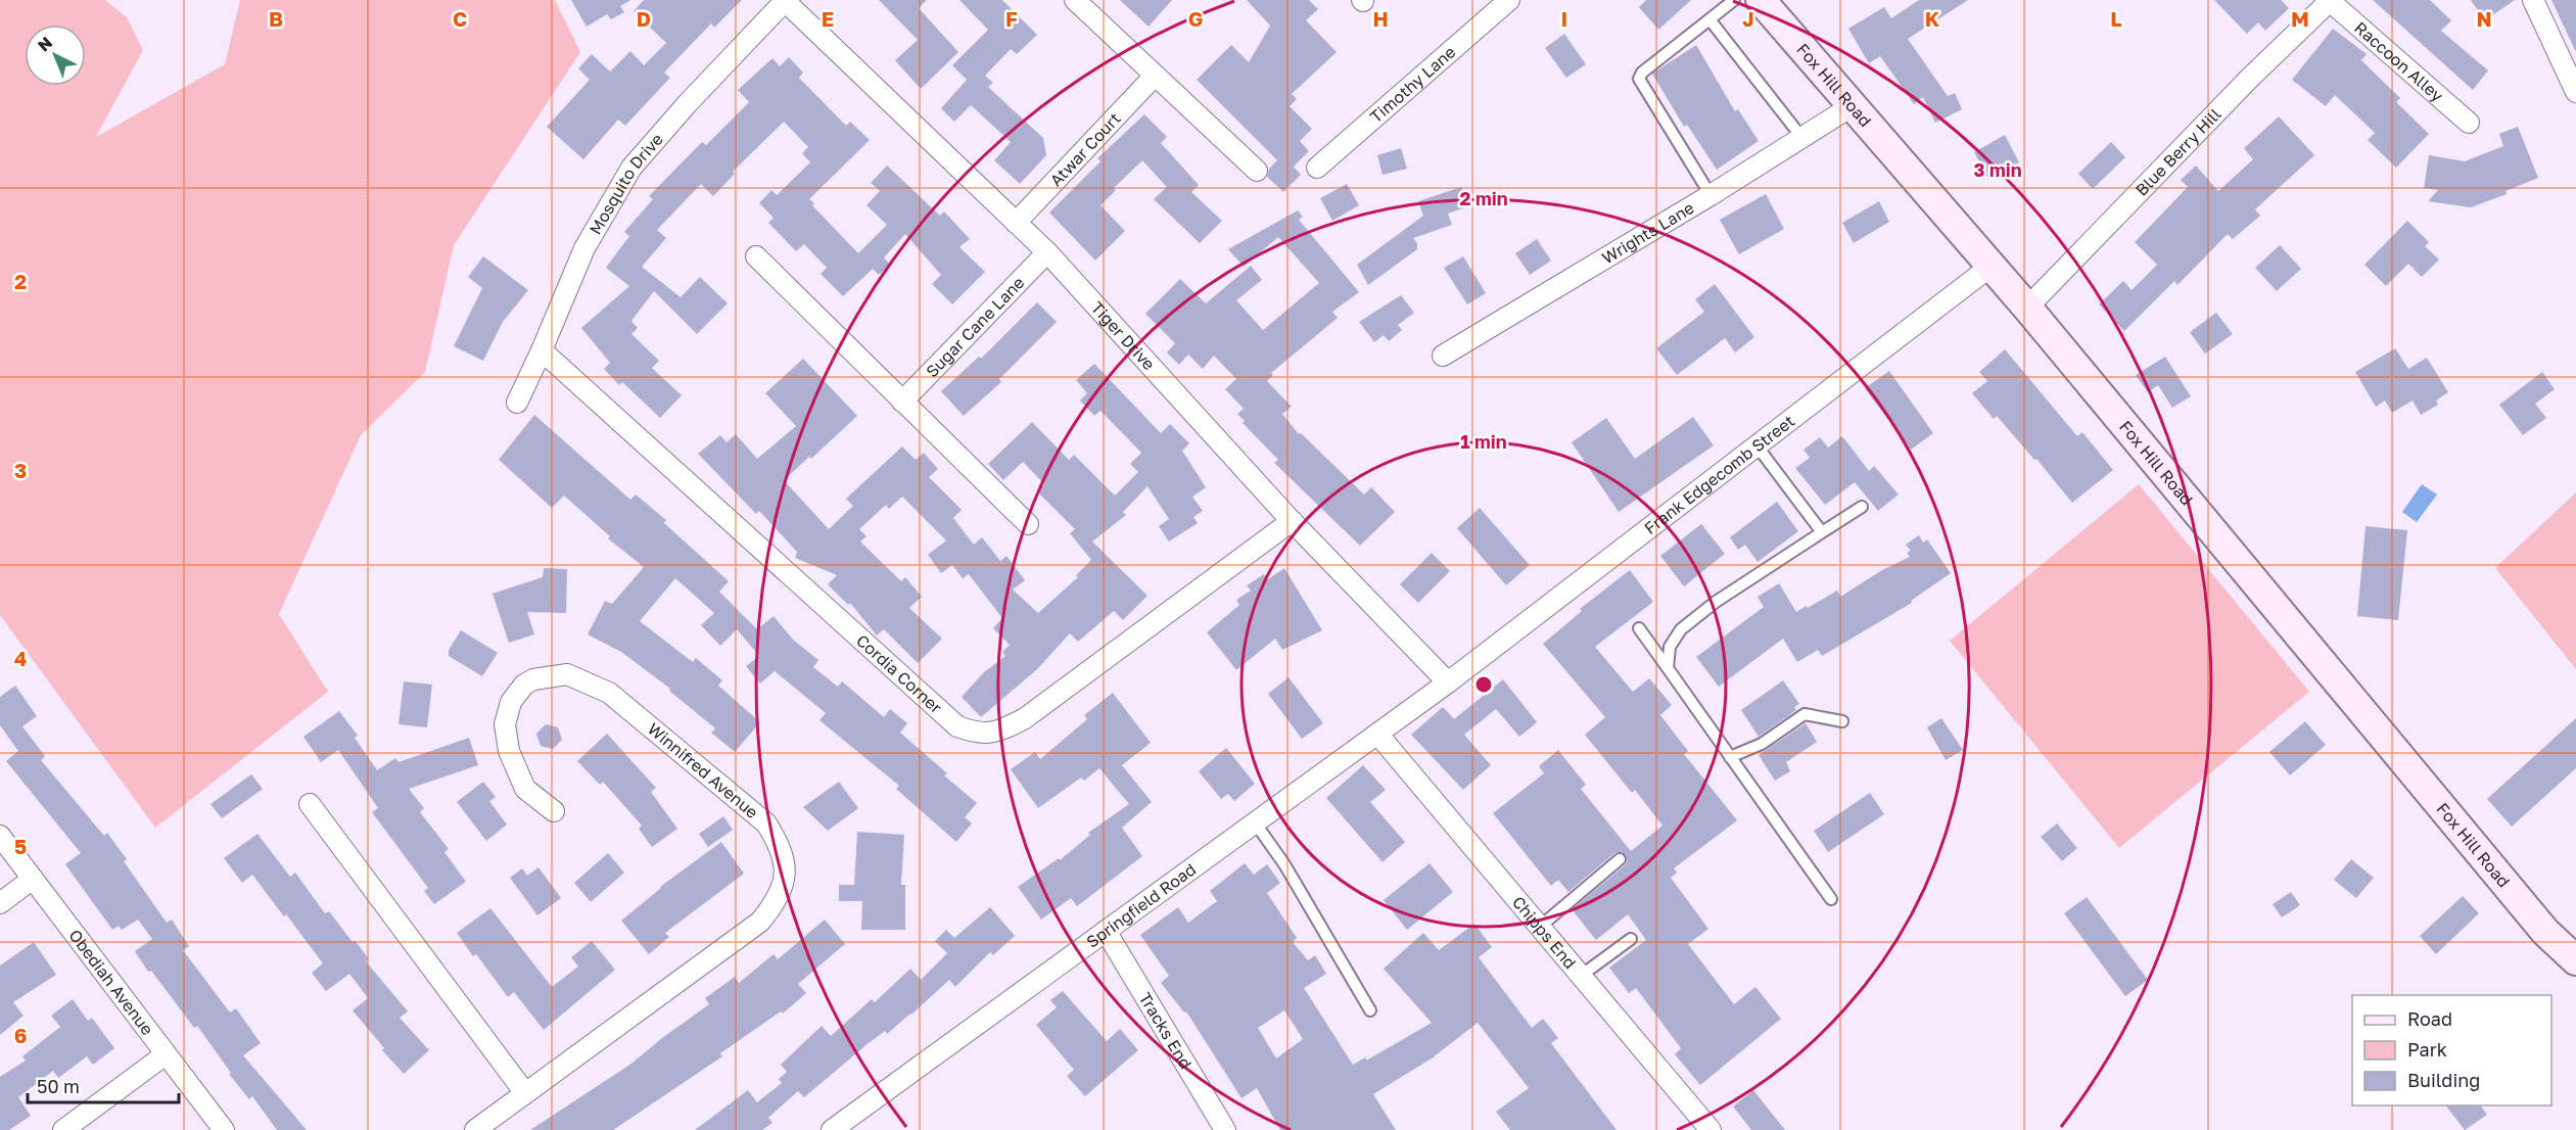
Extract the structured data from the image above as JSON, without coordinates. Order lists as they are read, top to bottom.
{
  "streets": {
    "main road": ["Fox Hill Road"],
    "street": [
      "Raccoon Alley",
      "Timothy Lane",
      "Atwar Court",
      "Blue Berry Hill",
      "Mosquito Drive",
      "Wrights Lane",
      "Sugar Cane Lane",
      "Tiger Drive",
      "Frank Edgecomb Street",
      "Cordia Corner",
      "Winnifred Avenue",
      "Springfield Road",
      "Chipps End",
      "Obediah Avenue",
      "Tracks End"
    ]
  },
  "crossings": [
    ["Raccoon Alley", "Blue Berry Hill"],
    ["Fox Hill Road", "Blue Berry Hill"],
    ["Fox Hill Road", "Wrights Lane"],
    ["Fox Hill Road", "Frank Edgecomb Street"],
    ["Atwar Court", "Tiger Drive"],
    ["Mosquito Drive", "Tiger Drive"],
    ["Mosquito Drive", "Cordia Corner"],
    ["Sugar Cane Lane", "Tiger Drive"],
    ["Tiger Drive", "Frank Edgecomb Street"],
    ["Tiger Drive", "Cordia Corner"],
    ["Tiger Drive", "Springfield Road"],
    ["Frank Edgecomb Street", "Springfield Road"],
    ["Springfield Road", "Chipps End"],
    ["Springfield Road", "Tracks End"]
  ],
  "legend": ["Road", "Park", "Building"],
  "scale_bar": "50 m",
  "north": "top left",
  "grid": {
    "columns": [
      "B",
      "C",
      "D",
      "E",
      "F",
      "G",
      "H",
      "I",
      "J",
      "K",
      "L",
      "M",
      "N"
    ],
    "rows": [
      "2",
      "3",
      "4",
      "5",
      "6"
    ]
  },
  "rings": ["3 min", "2 min", "1 min"]
}
